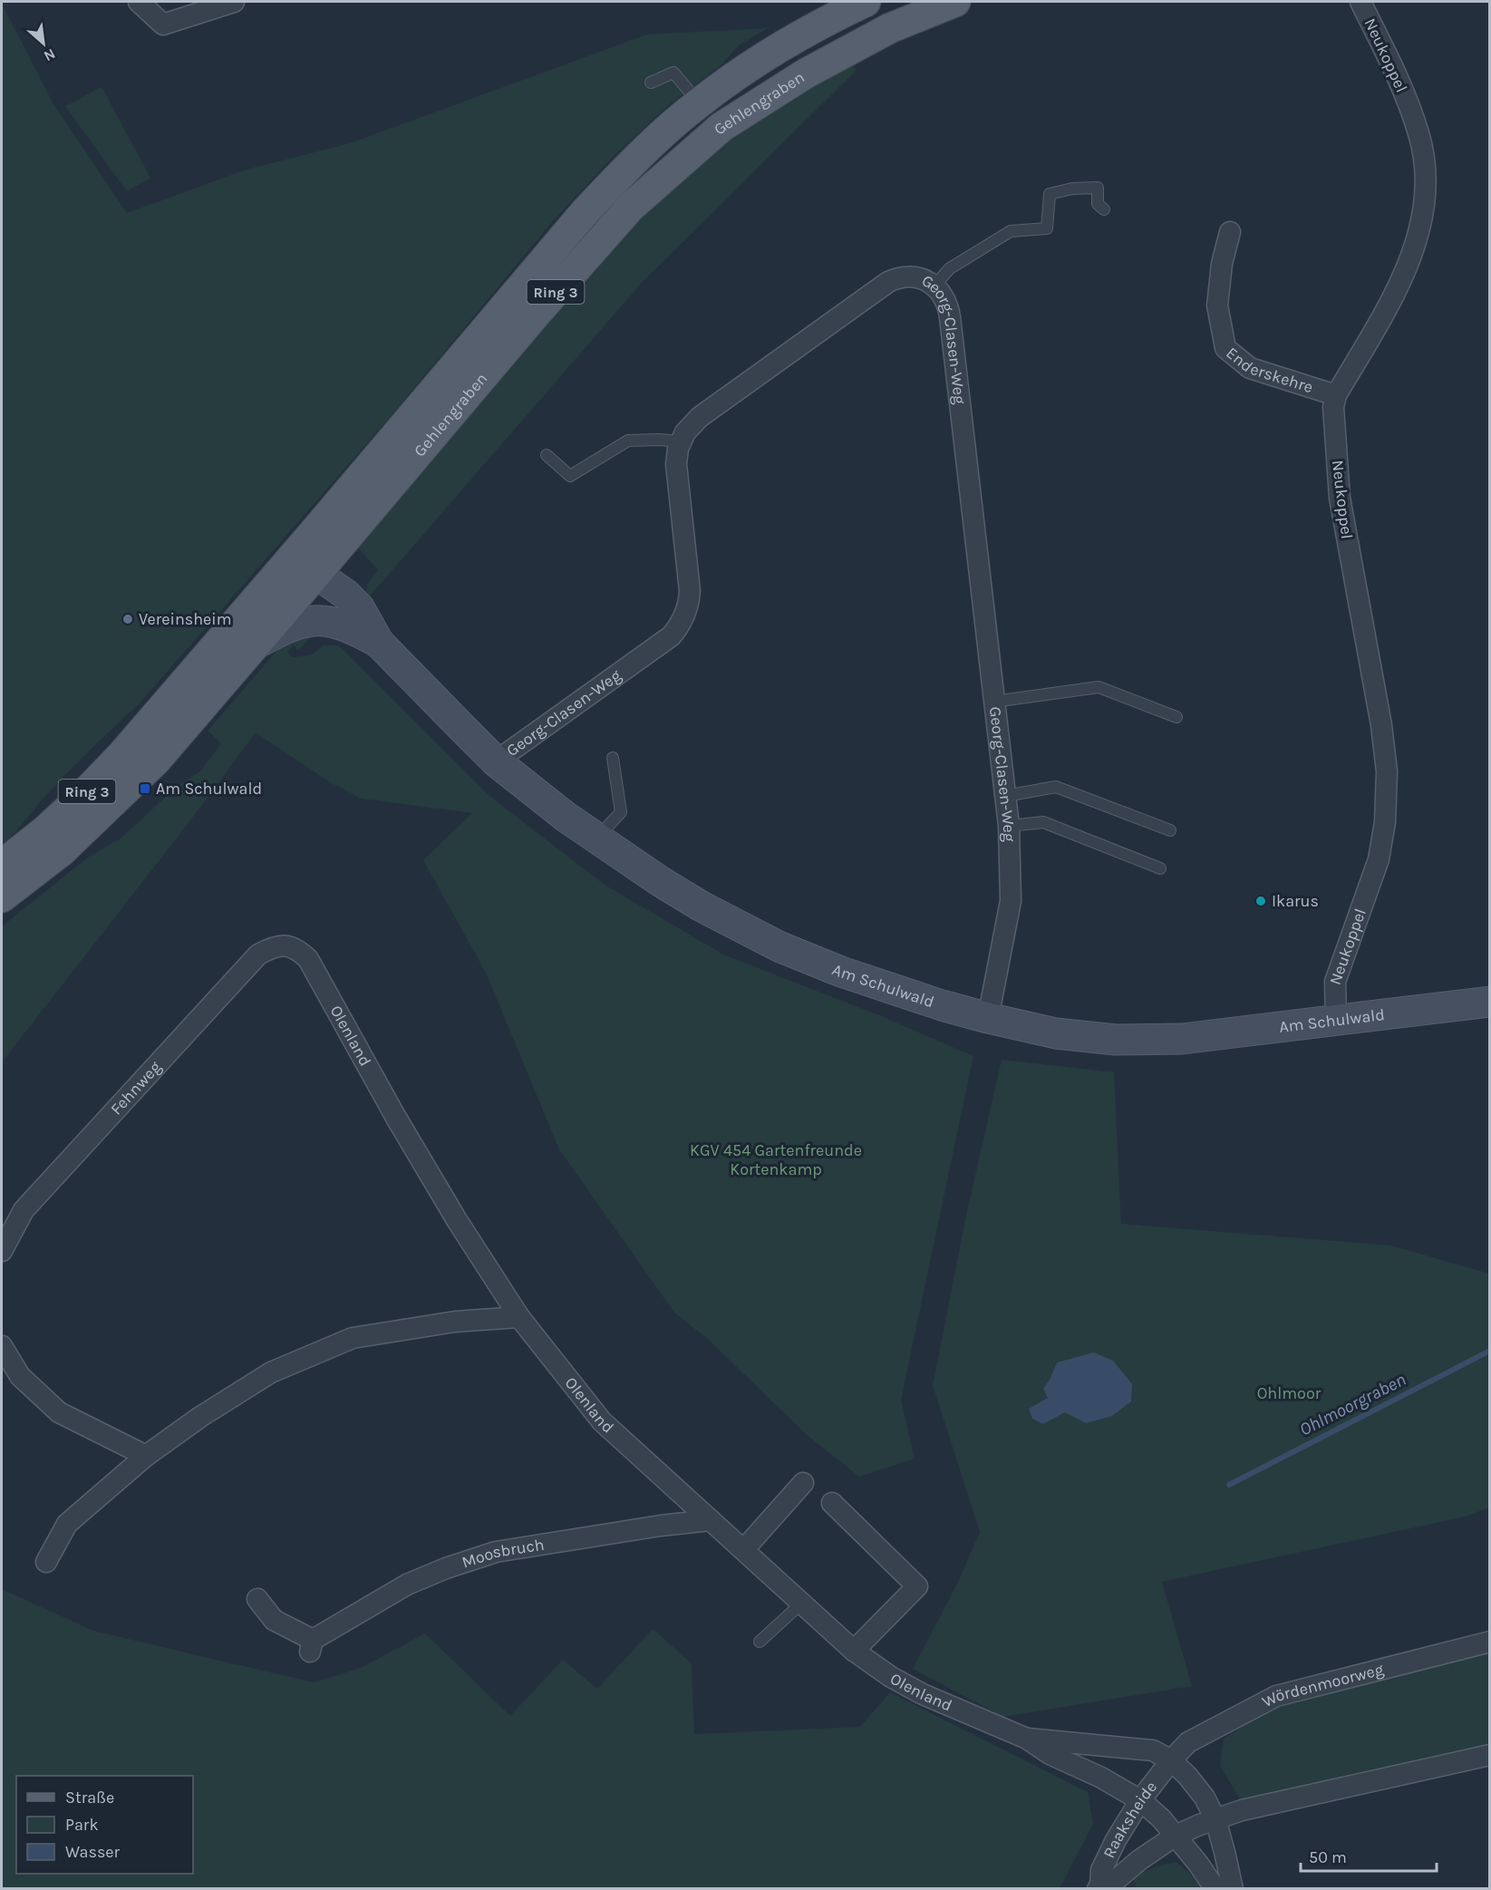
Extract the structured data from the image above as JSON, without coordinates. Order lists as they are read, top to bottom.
{
  "streets": {
    "main road": ["Gehlengraben", "Ring 3"],
    "street": [
      "Neukoppel",
      "Georg-Clasen-Weg",
      "Enderskehre",
      "Am Schulwald",
      "Olenland",
      "Fehnweg",
      "Moosbruch",
      "Wördenmoorweg",
      "Raaksheide"
    ]
  },
  "crossings": [
    ["Neukoppel", "Enderskehre"],
    ["Neukoppel", "Am Schulwald"],
    ["Gehlengraben", "Am Schulwald"],
    ["Georg-Clasen-Weg", "Am Schulwald"],
    ["Olenland", "Fehnweg"],
    ["Olenland", "Moosbruch"],
    ["Olenland", "Wördenmoorweg"],
    ["Olenland", "Raaksheide"],
    ["Wördenmoorweg", "Raaksheide"]
  ],
  "water": ["Ohlmoorgraben"],
  "parks": ["KGV 454 Gartenfreunde Kortenkamp", "Ohlmoor"],
  "places": {
    "other": ["Vereinsheim", "Ikarus"],
    "transit": ["Am Schulwald"]
  },
  "legend": ["Straße", "Park", "Wasser"],
  "scale_bar": "50 m",
  "north": "bottom right"
}
